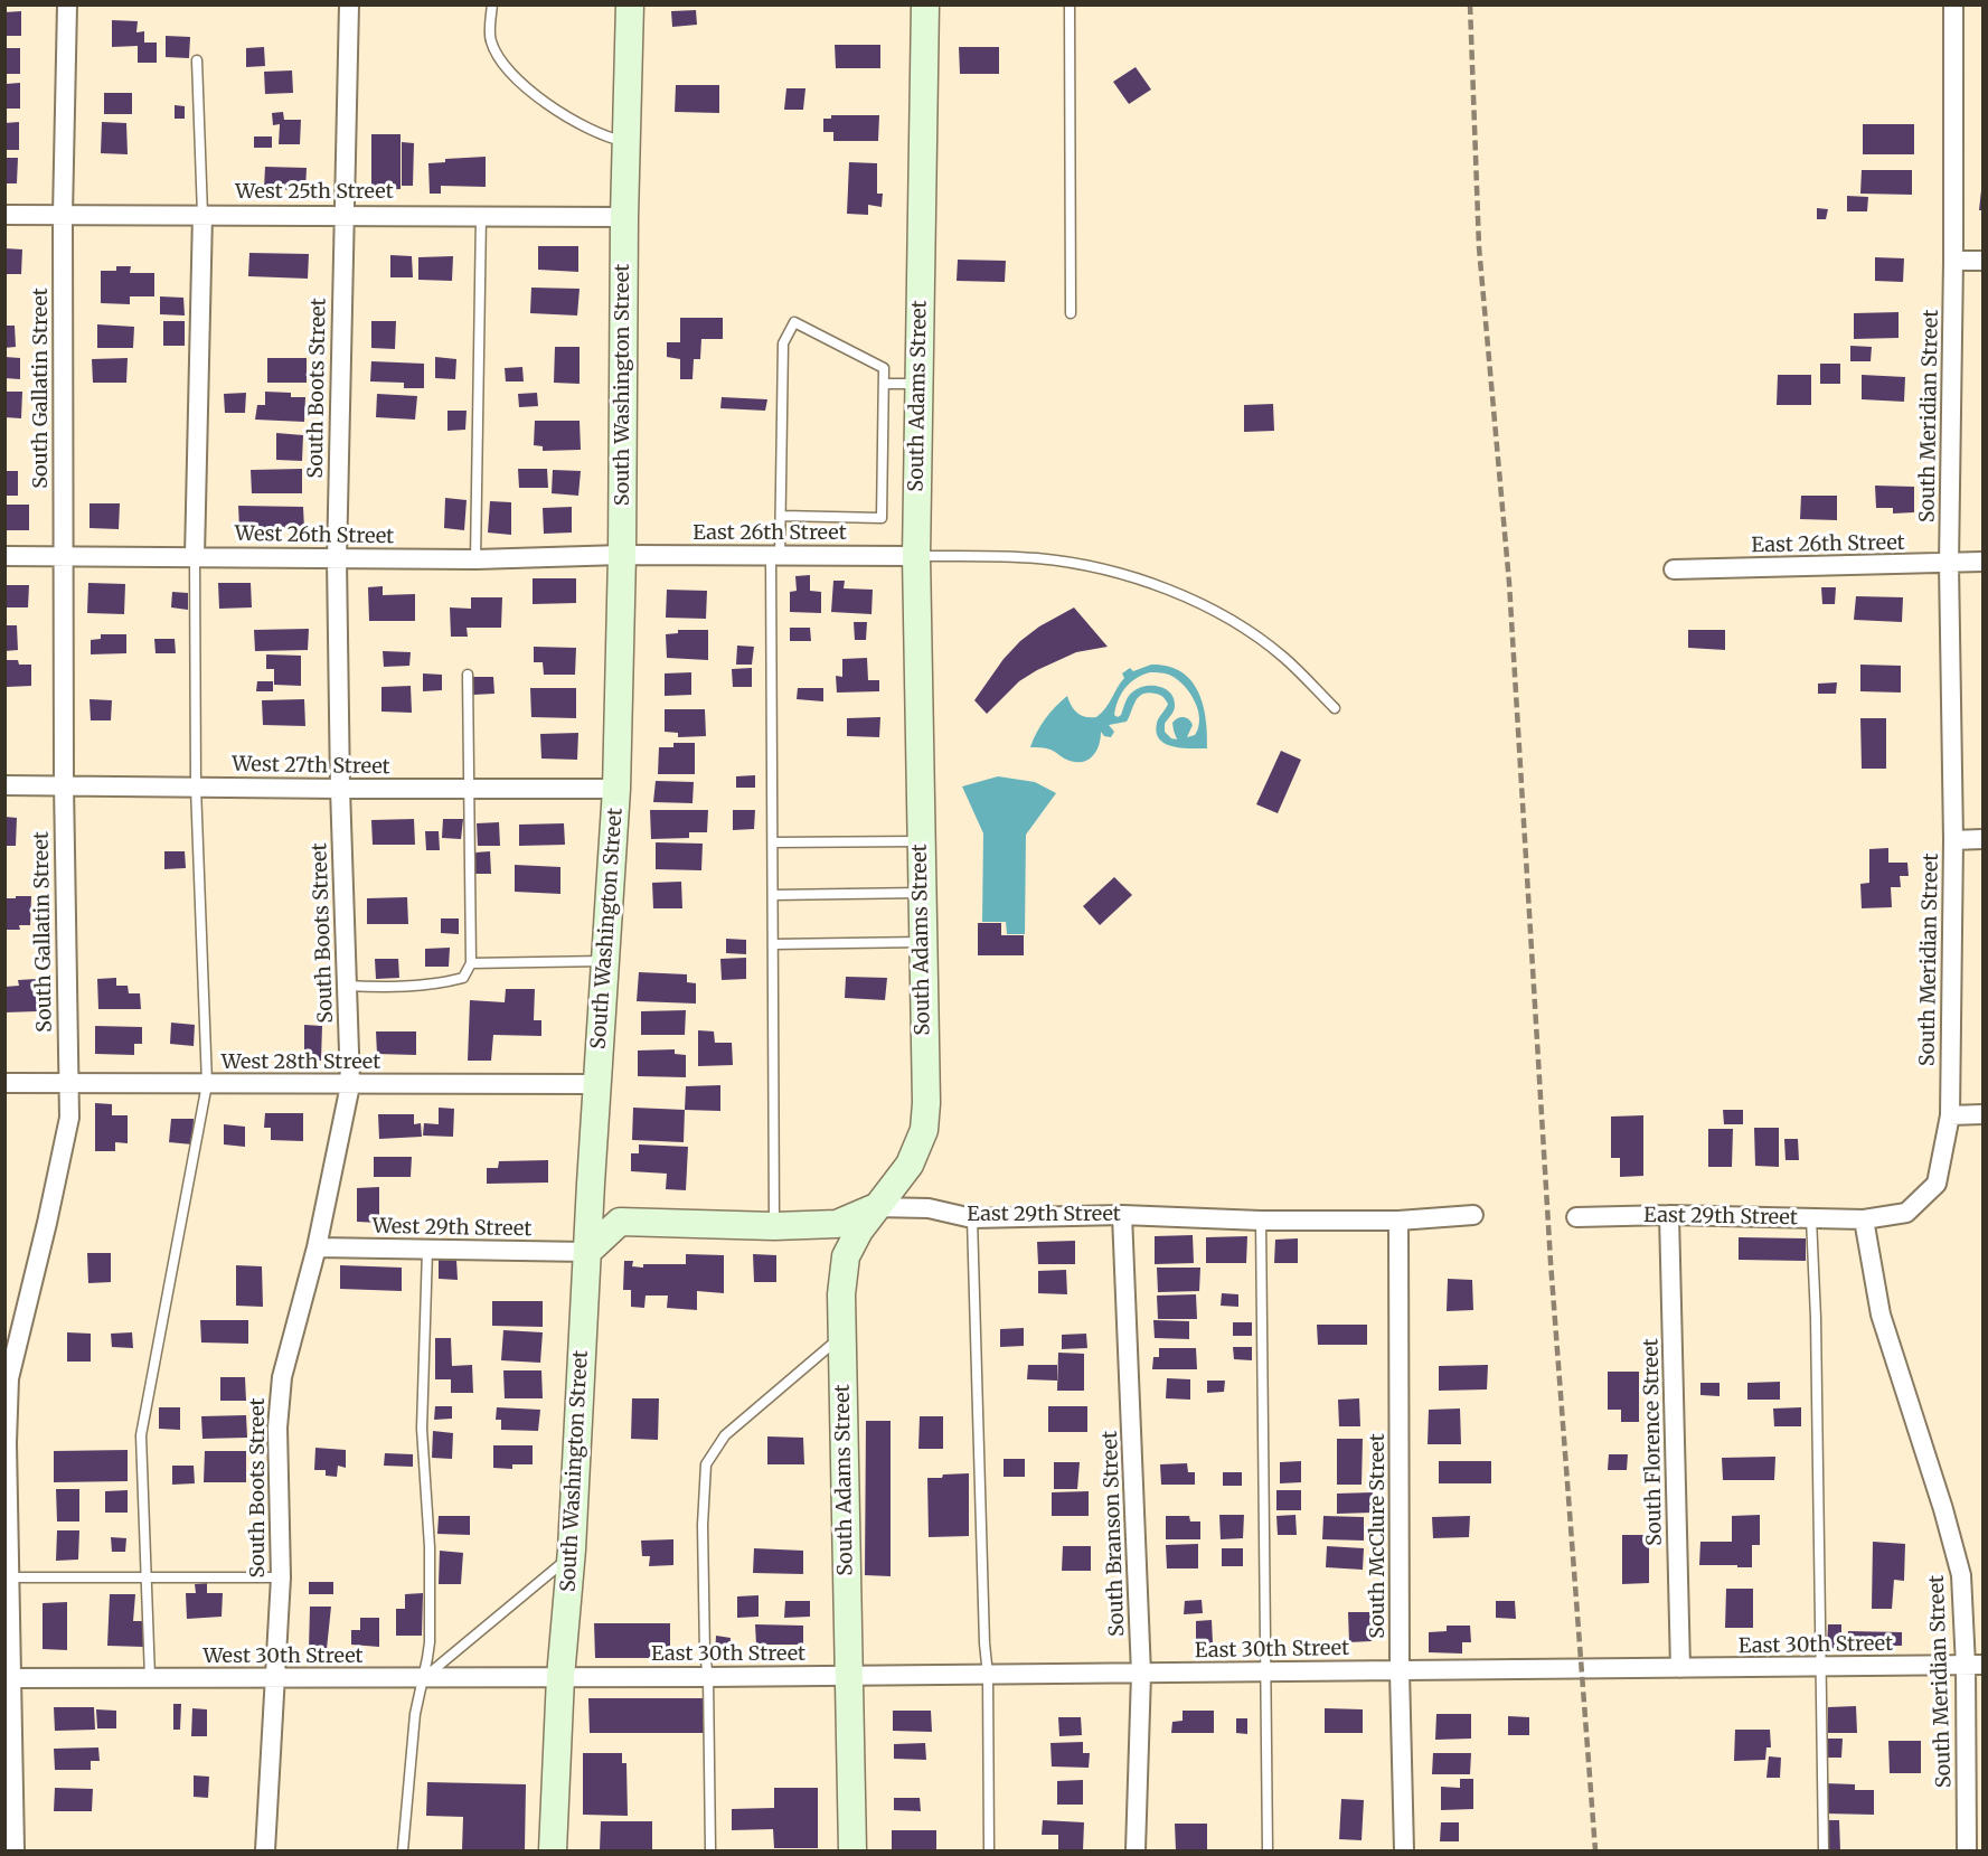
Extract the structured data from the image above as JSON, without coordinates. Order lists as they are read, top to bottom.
{
  "streets": {
    "main road": ["South Washington Street", "South Adams Street", "East 29th Street"],
    "street": [
      "West 25th Street",
      "South Gallatin Street",
      "South Boots Street",
      "South Meridian Street",
      "East 26th Street",
      "West 26th Street",
      "West 27th Street",
      "West 28th Street",
      "West 29th Street",
      "South Florence Street",
      "South Branson Street",
      "South McClure Street",
      "East 30th Street",
      "West 30th Street"
    ]
  },
  "crossings": [
    ["West 25th Street", "South Washington Street"],
    ["West 25th Street", "South Gallatin Street"],
    ["West 25th Street", "South Boots Street"],
    ["South Washington Street", "East 26th Street"],
    ["South Washington Street", "West 26th Street"],
    ["South Washington Street", "West 27th Street"],
    ["South Washington Street", "West 28th Street"],
    ["South Washington Street", "West 29th Street"],
    ["South Washington Street", "East 30th Street"],
    ["South Washington Street", "West 30th Street"],
    ["South Gallatin Street", "West 26th Street"],
    ["South Gallatin Street", "West 27th Street"],
    ["South Gallatin Street", "West 28th Street"],
    ["South Gallatin Street", "West 30th Street"],
    ["South Boots Street", "West 26th Street"],
    ["South Boots Street", "West 27th Street"],
    ["South Boots Street", "West 28th Street"],
    ["South Boots Street", "West 29th Street"],
    ["South Boots Street", "West 30th Street"],
    ["South Adams Street", "East 26th Street"],
    ["South Adams Street", "East 29th Street"],
    ["South Adams Street", "East 30th Street"],
    ["South Meridian Street", "East 26th Street"],
    ["South Meridian Street", "East 29th Street"],
    ["South Meridian Street", "East 30th Street"],
    ["East 26th Street", "West 26th Street"],
    ["East 29th Street", "South Florence Street"],
    ["East 29th Street", "South Branson Street"],
    ["East 29th Street", "South McClure Street"],
    ["South Florence Street", "East 30th Street"],
    ["South Branson Street", "East 30th Street"],
    ["South McClure Street", "East 30th Street"],
    ["East 30th Street", "West 30th Street"]
  ]
}
